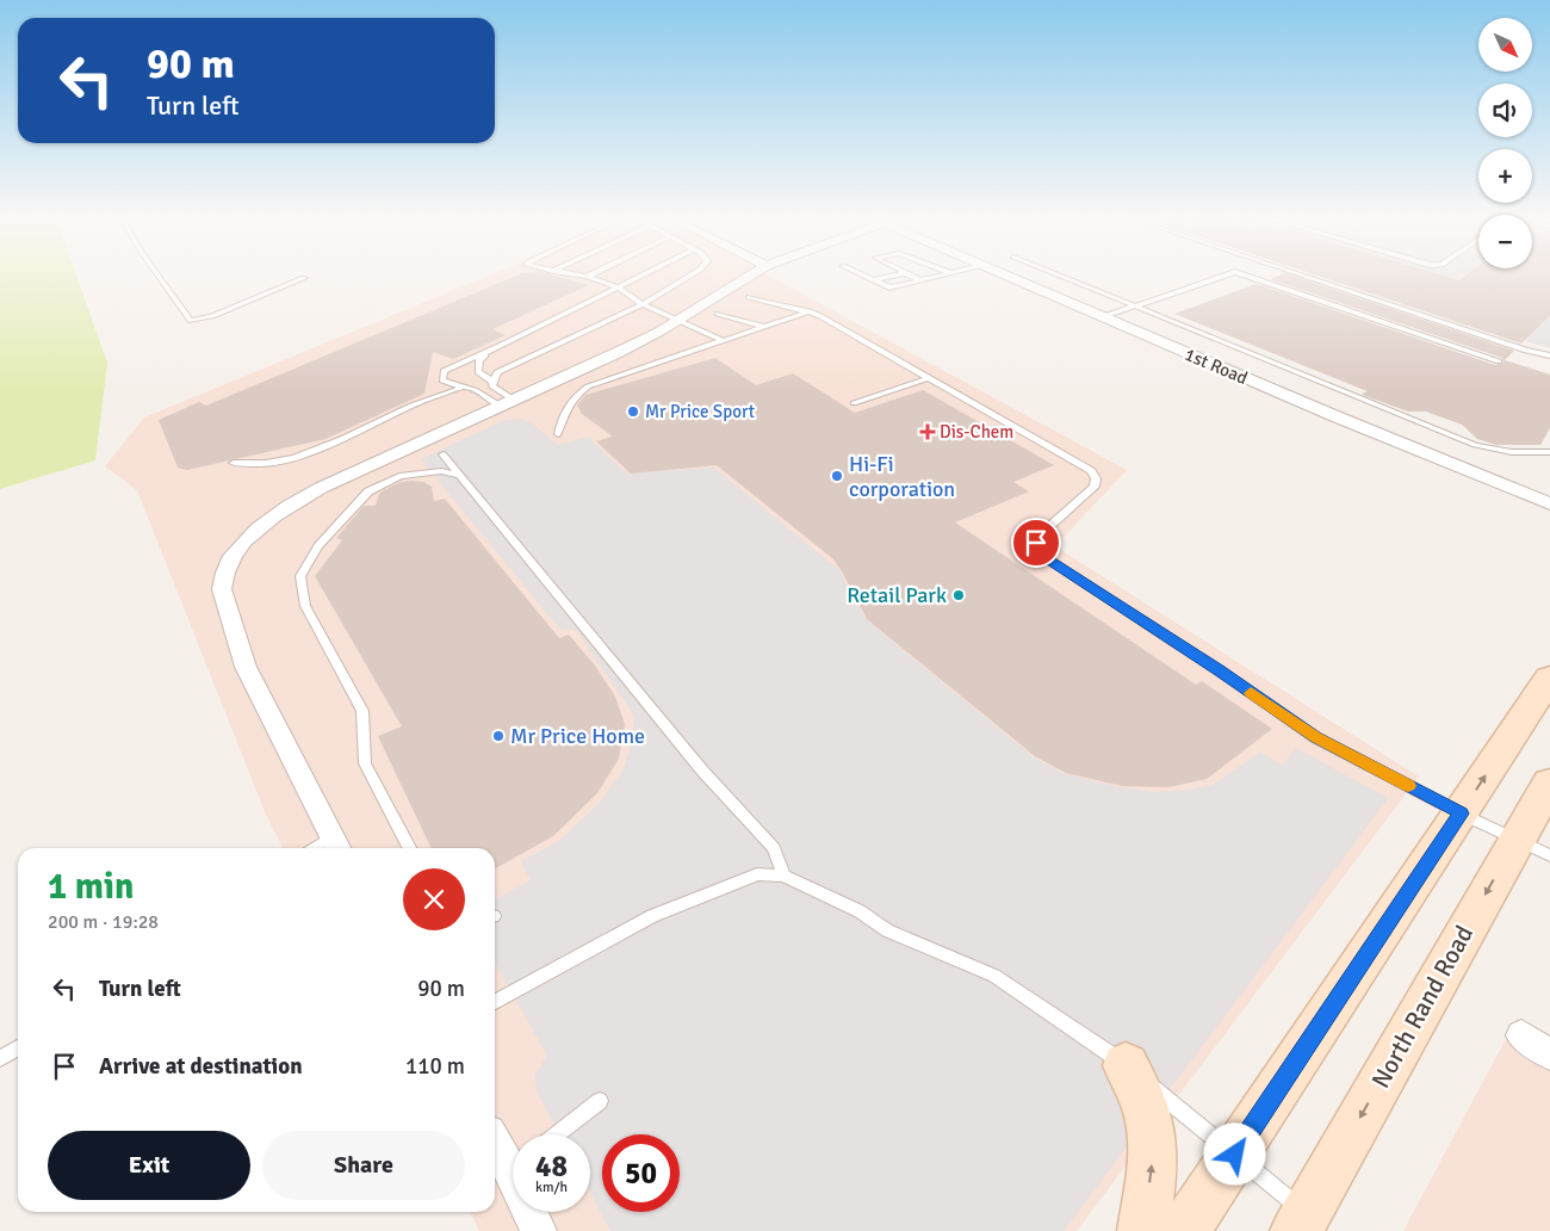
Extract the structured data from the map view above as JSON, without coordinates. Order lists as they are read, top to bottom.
{
  "streets": {
    "main road": ["North Rand Road"],
    "street": ["1st Road"]
  },
  "places": {
    "other": [
      "Mr Price Sport",
      "Hi-Fi corporation",
      "Retail Park",
      "Mr Price Home"
    ],
    "health": ["Dis-Chem"]
  },
  "north": "bottom right",
  "page": {
    "map_buttons": ["+", "−"],
    "turn": ["90 m", "Turn left"],
    "heading": ["1 min", "200 m · 19:28"],
    "list": [
      {
        "name": "Turn left",
        "value": "90 m"
      },
      {
        "name": "Arrive at destination",
        "value": "110 m"
      }
    ],
    "buttons": ["Exit", "Share"],
    "speed": "48 km/h",
    "limit": "50"
  }
}
